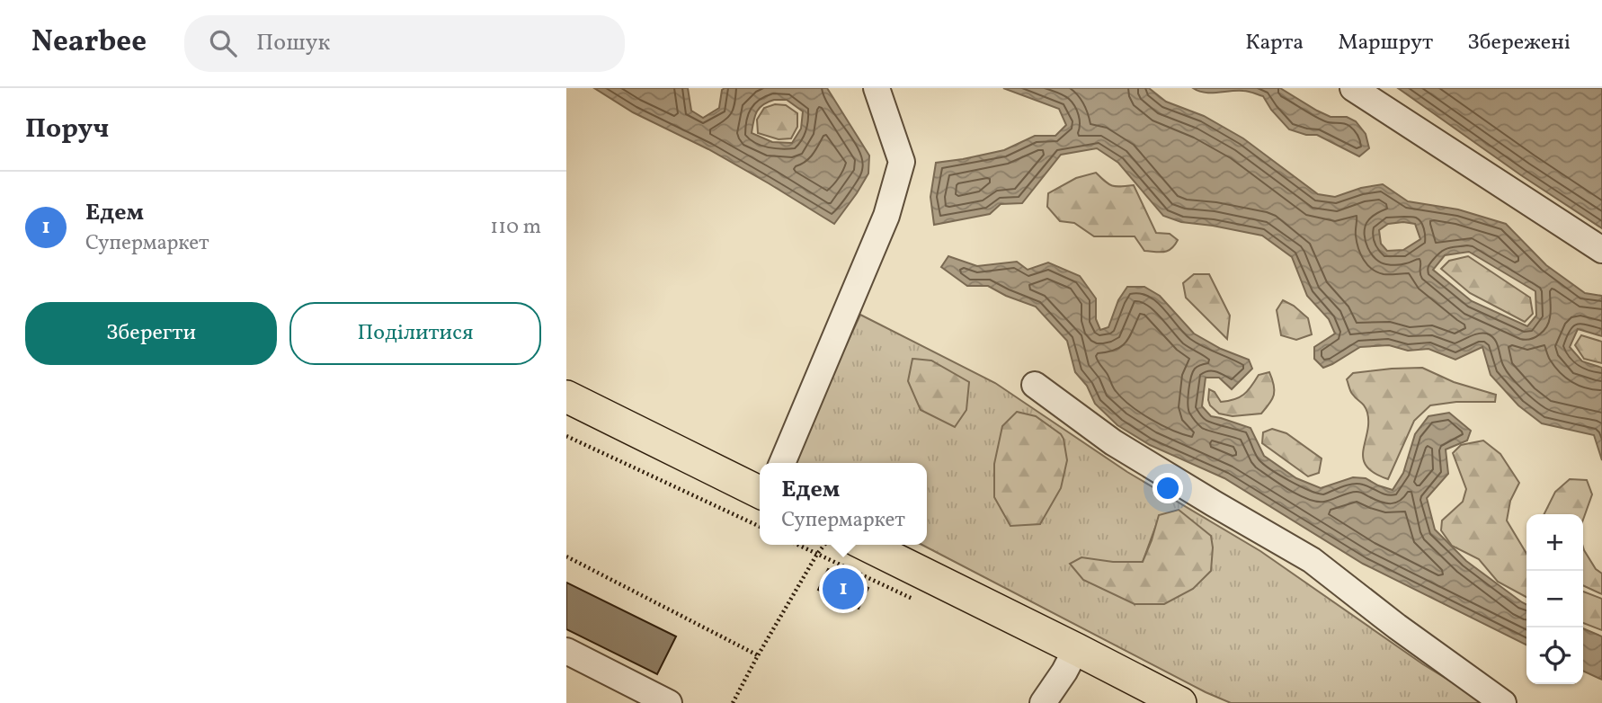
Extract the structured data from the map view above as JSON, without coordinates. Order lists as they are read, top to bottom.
{
  "page": {
    "header": "Nearbee",
    "search": "Пошук",
    "nav": ["Карта", "Маршрут", "Збережені"],
    "heading": "Поруч",
    "list": [
      {
        "mark": "1",
        "name": "Едем",
        "note": "Супермаркет",
        "value": "110 m"
      }
    ],
    "buttons": ["Зберегти", "Поділитися"],
    "popup": ["Едем", "Супермаркет"],
    "map_buttons": ["+", "−"],
    "pins": "1"
  }
}
